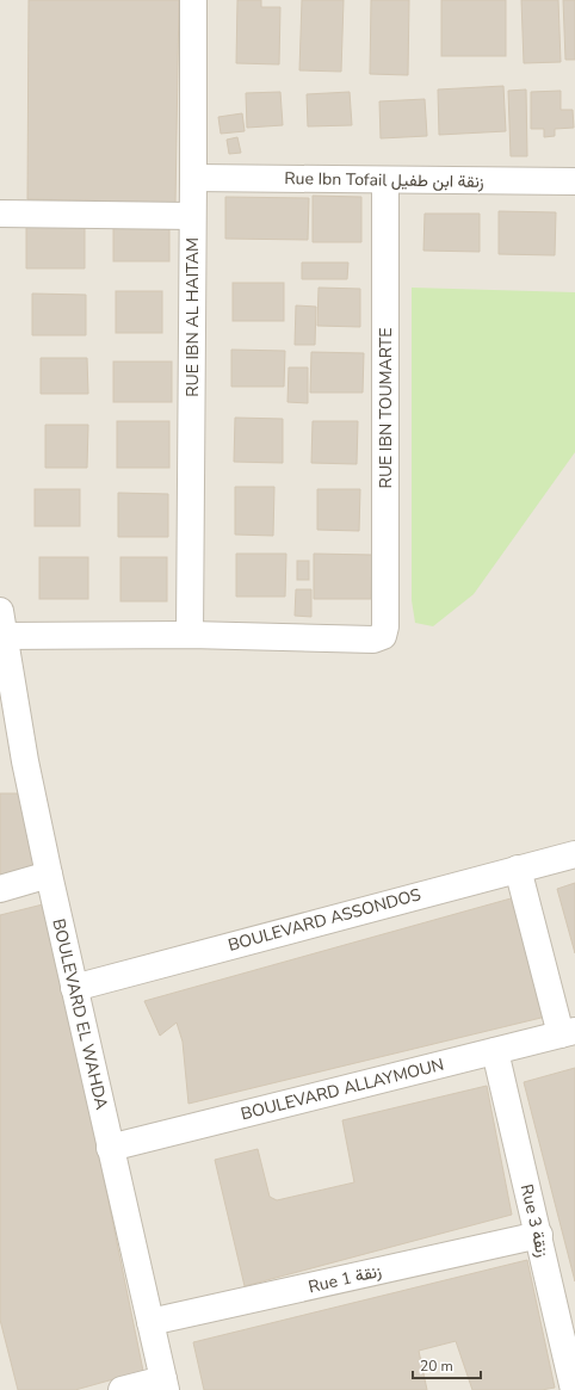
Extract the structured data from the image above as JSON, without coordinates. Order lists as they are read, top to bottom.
{
  "streets": {
    "street": [
      "Rue Ibn Tofail زنقة ابن طفيل",
      "RUE IBN AL HAITAM",
      "RUE IBN TOUMARTE",
      "BOULEVARD ASSONDOS",
      "BOULEVARD EL WAHDA",
      "BOULEVARD ALLAYMOUN",
      "Rue 3 زنقة",
      "Rue 1 زنقة"
    ]
  },
  "crossings": [
    ["Rue Ibn Tofail زنقة ابن طفيل", "RUE IBN AL HAITAM"],
    ["Rue Ibn Tofail زنقة ابن طفيل", "RUE IBN TOUMARTE"],
    ["RUE IBN AL HAITAM", "RUE IBN TOUMARTE"],
    ["BOULEVARD ASSONDOS", "BOULEVARD EL WAHDA"],
    ["BOULEVARD EL WAHDA", "BOULEVARD ALLAYMOUN"],
    ["BOULEVARD EL WAHDA", "Rue 1 زنقة"],
    ["BOULEVARD ALLAYMOUN", "Rue 3 زنقة"],
    ["Rue 3 زنقة", "Rue 1 زنقة"]
  ],
  "scale_bar": "20 m"
}
